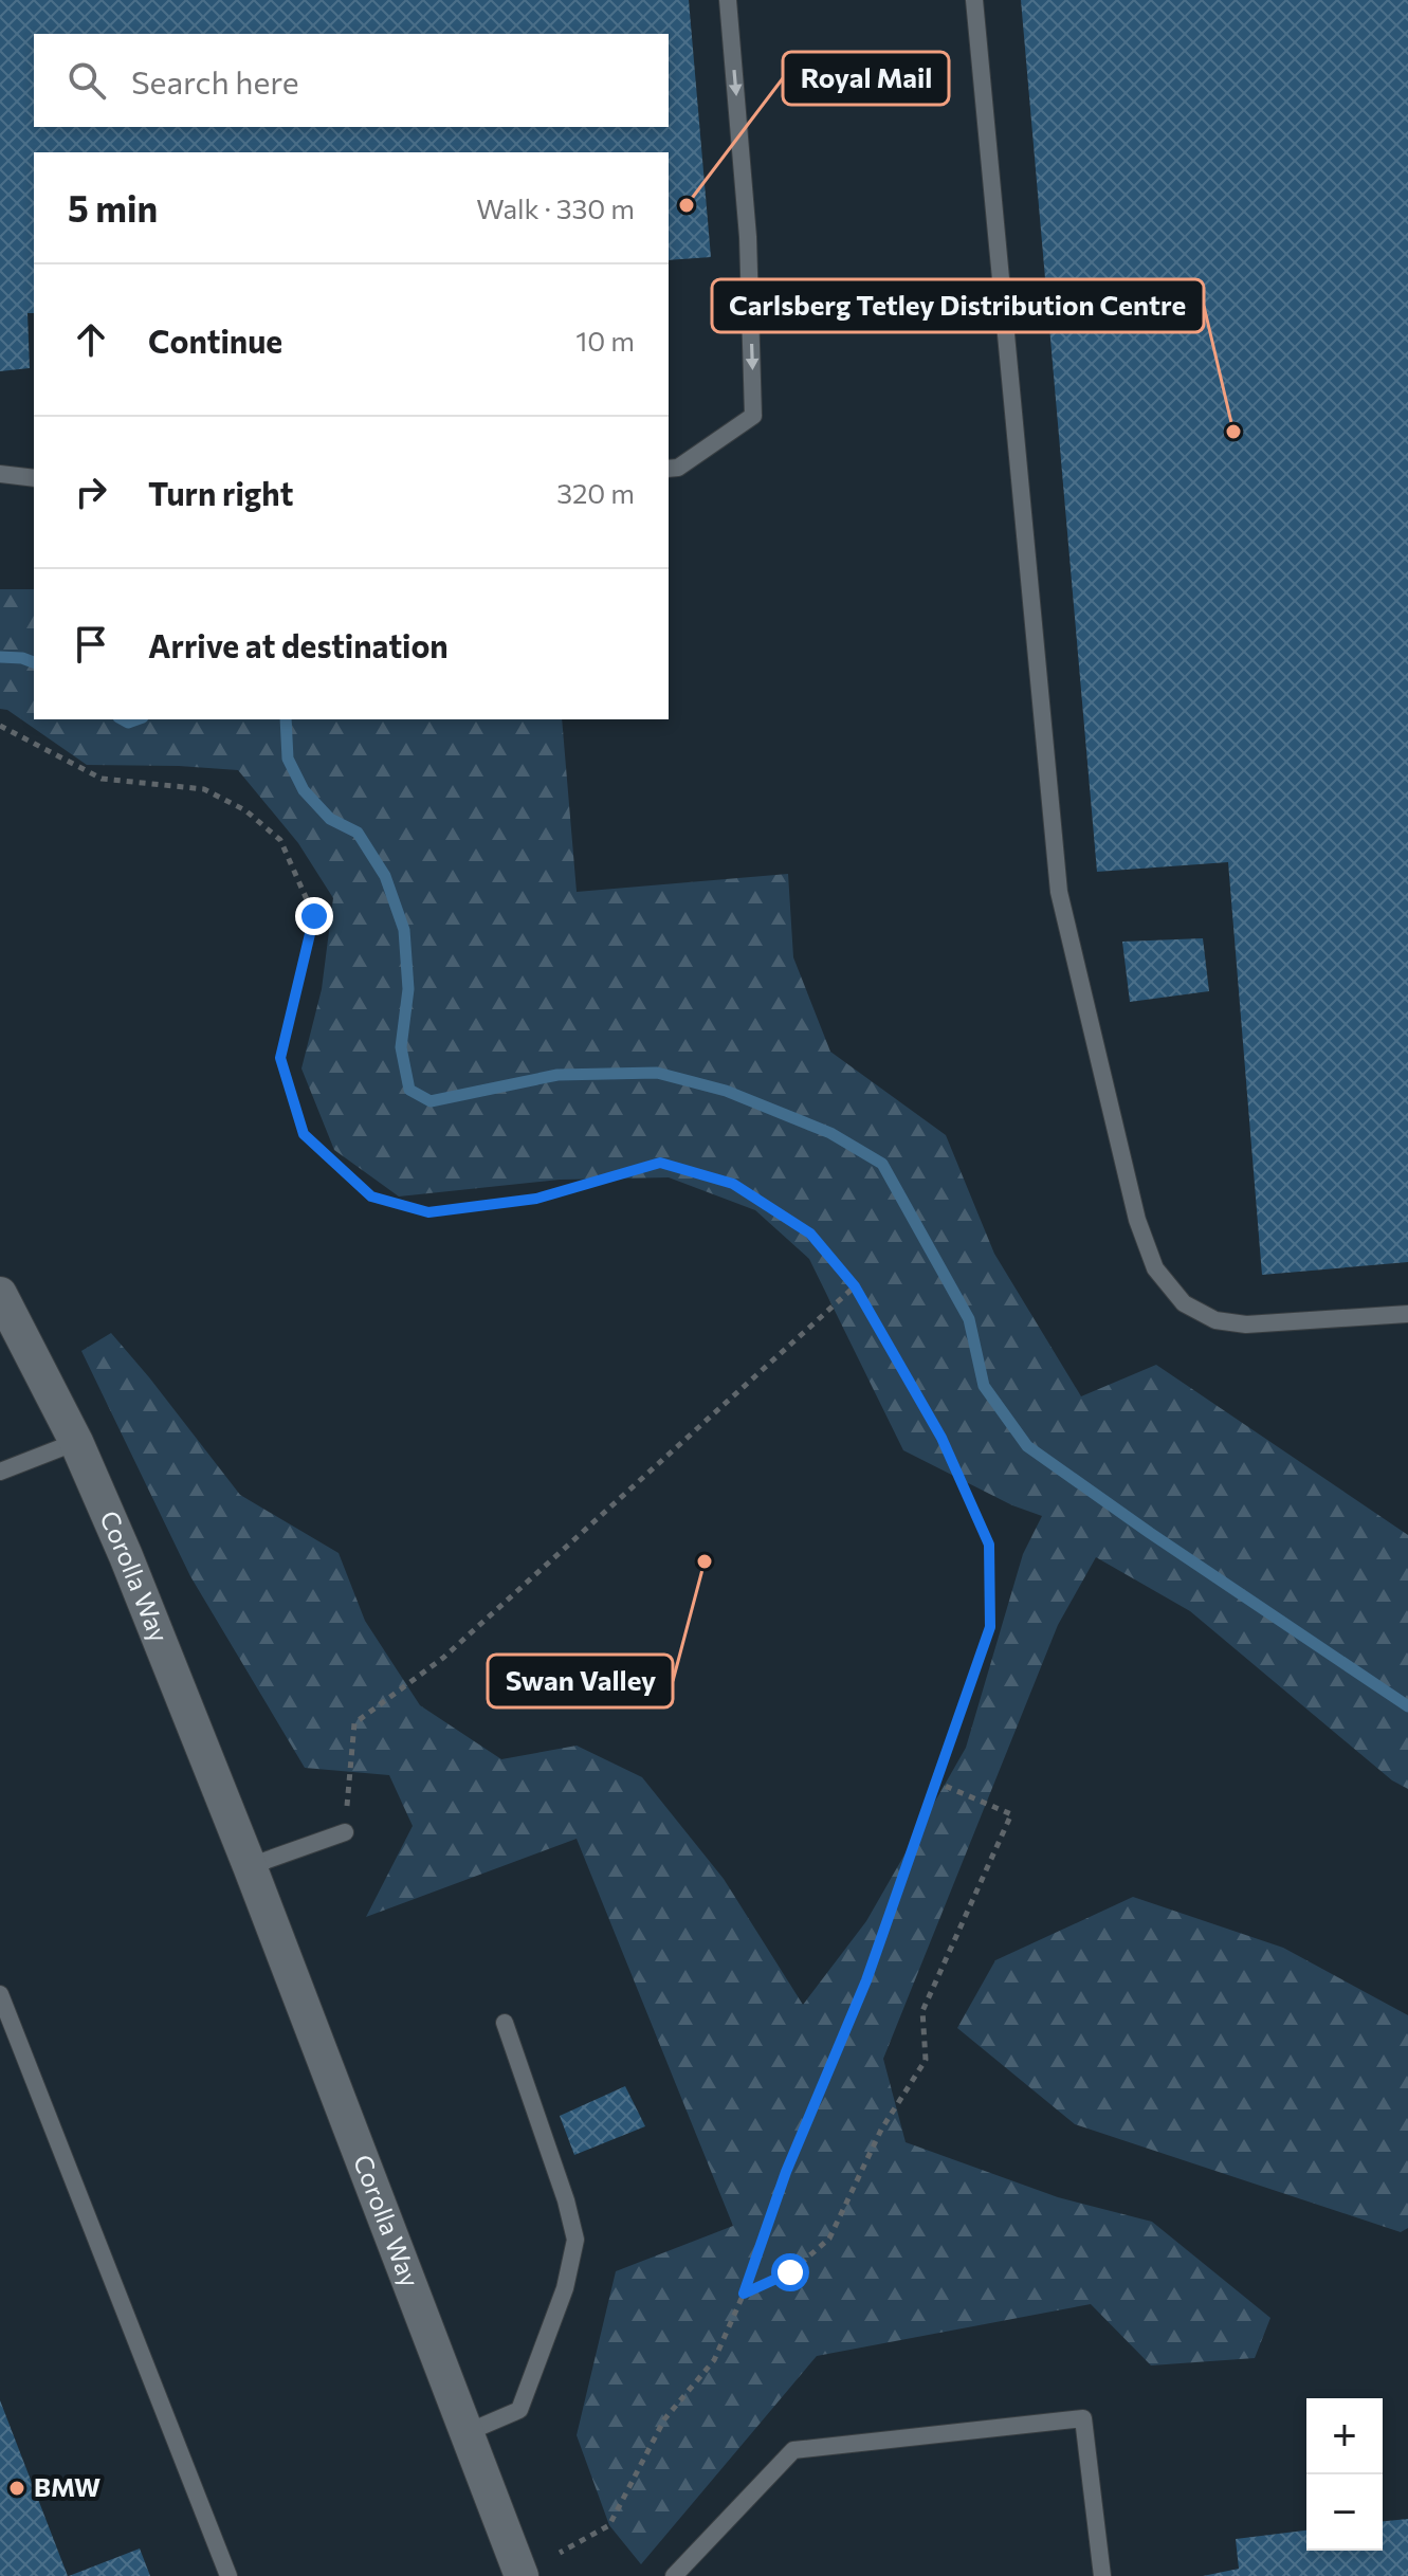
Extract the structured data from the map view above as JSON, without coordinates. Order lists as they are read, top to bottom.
{
  "streets": {
    "street": ["Corolla Way"]
  },
  "places": [
    "Royal Mail",
    "Carlsberg Tetley Distribution Centre",
    "Swan Valley",
    "BMW"
  ],
  "page": {
    "search": "Search here",
    "heading": ["5 min", "Walk · 330 m"],
    "list": [
      ["Continue", "10 m"],
      ["Turn right", "320 m"],
      "Arrive at destination"
    ],
    "map_buttons": ["+", "−"]
  }
}
